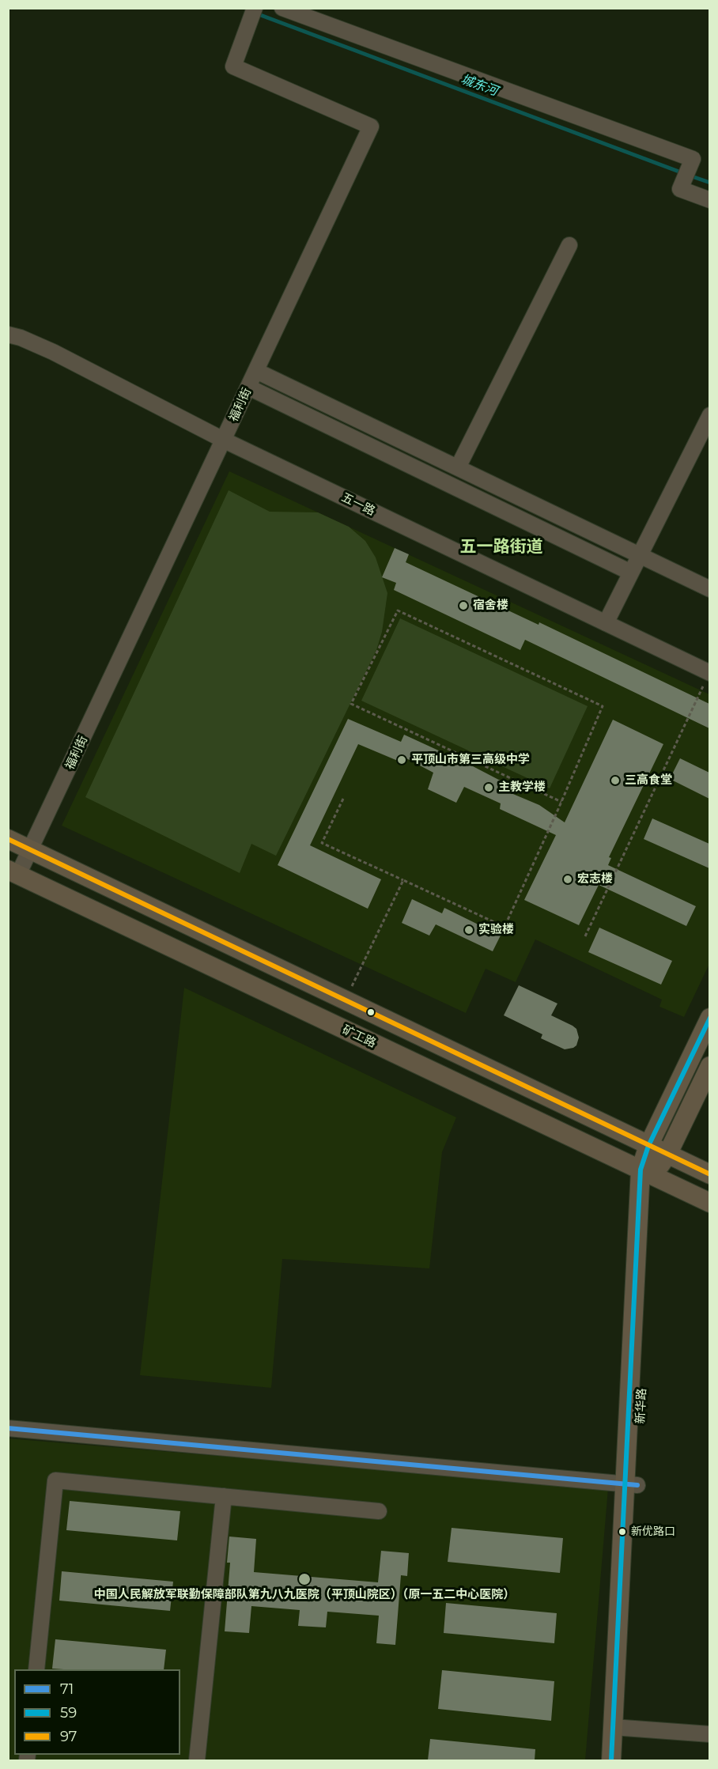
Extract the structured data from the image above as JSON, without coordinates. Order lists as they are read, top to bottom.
{
  "streets": {
    "main road": ["矿工路", "新华路"],
    "street": ["福利街", "五一路"]
  },
  "crossings": [
    ["福利街", "五一路"],
    ["福利街", "矿工路"],
    ["矿工路", "新华路"]
  ],
  "districts": ["五一路街道"],
  "water": ["城东河"],
  "places": [
    "宿舍楼",
    "平顶山市第三高级中学",
    "三高食堂",
    "主教学楼",
    "宏志楼",
    "实验楼",
    "新优路口",
    "中国人民解放军联勤保障部队第九八九医院（平顶山院区）（原一五二中心医院）"
  ],
  "lines": ["transit line 97", "transit line 59", "transit line 71"],
  "legend": ["71", "59", "97"]
}
